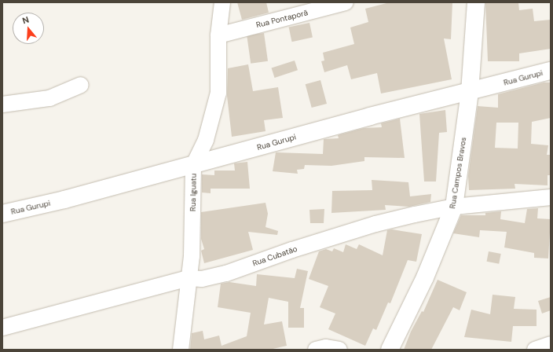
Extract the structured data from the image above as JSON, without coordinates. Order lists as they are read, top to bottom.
{
  "streets": {
    "street": [
      "Rua Pontaporã",
      "Rua Gurupi",
      "Rua Campos Bravos",
      "Rua Iguatu",
      "Rua Cubatão"
    ]
  },
  "crossings": [
    ["Rua Pontaporã", "Rua Iguatu"],
    ["Rua Gurupi", "Rua Campos Bravos"],
    ["Rua Gurupi", "Rua Iguatu"],
    ["Rua Campos Bravos", "Rua Cubatão"],
    ["Rua Iguatu", "Rua Cubatão"]
  ],
  "north": "top"
}
